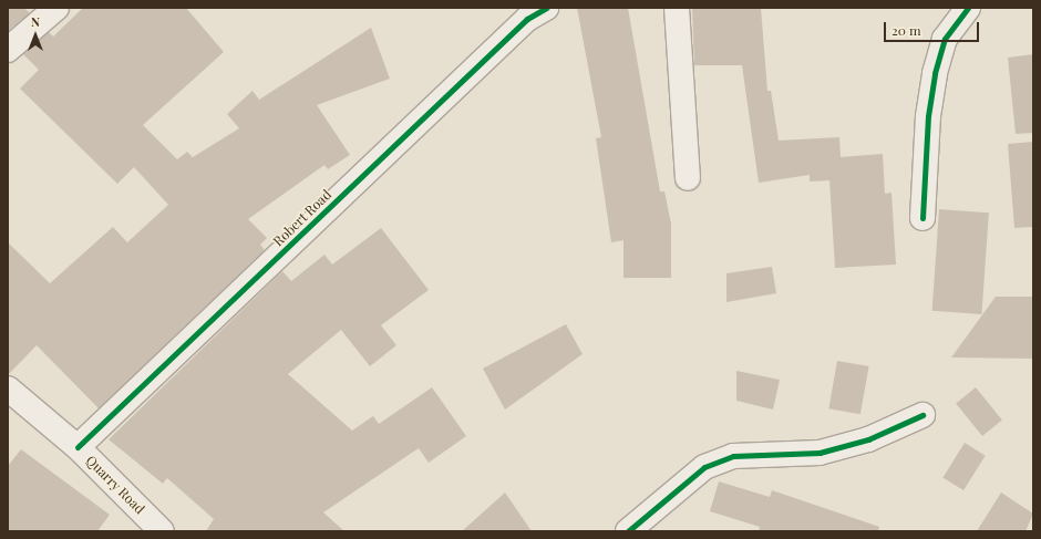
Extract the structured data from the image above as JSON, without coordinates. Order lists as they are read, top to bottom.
{
  "streets": {
    "street": ["Robert Road", "Quarry Road"]
  },
  "crossings": [
    ["Robert Road", "Quarry Road"]
  ],
  "scale_bar": "20 m",
  "north": "top"
}
